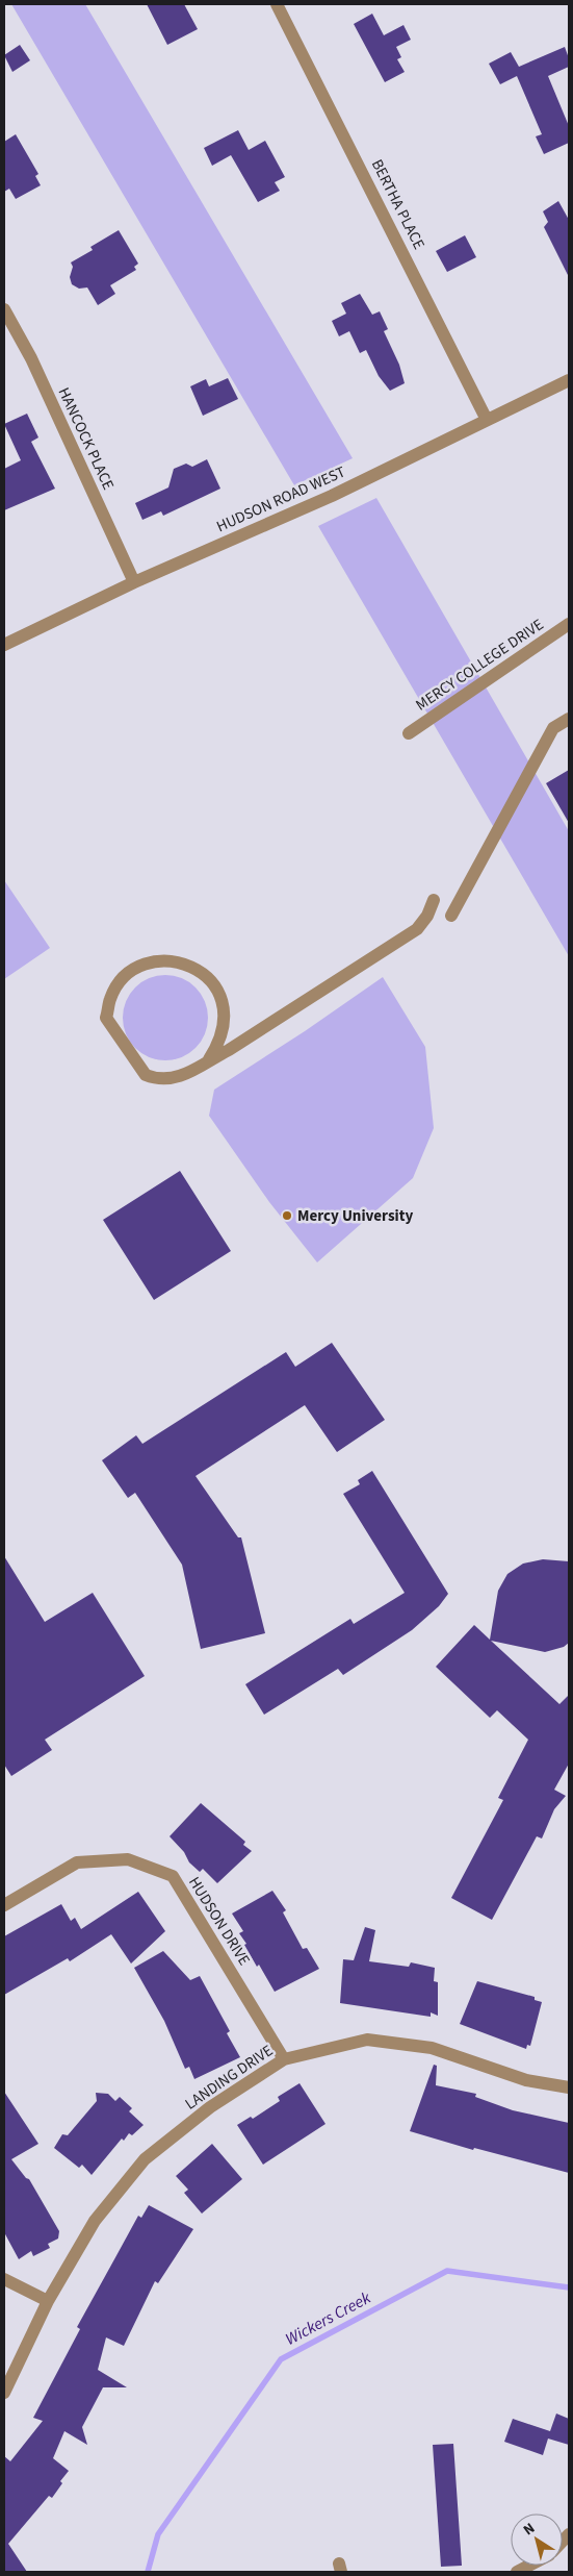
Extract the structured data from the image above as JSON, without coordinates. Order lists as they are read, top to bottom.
{
  "streets": {
    "street": [
      "BERTHA PLACE",
      "HANCOCK PLACE",
      "HUDSON ROAD WEST",
      "MERCY COLLEGE DRIVE",
      "HUDSON DRIVE",
      "LANDING DRIVE"
    ]
  },
  "crossings": [
    ["BERTHA PLACE", "HUDSON ROAD WEST"],
    ["HANCOCK PLACE", "HUDSON ROAD WEST"],
    ["HUDSON DRIVE", "LANDING DRIVE"]
  ],
  "water": ["Wickers Creek"],
  "places": ["Mercy University"],
  "north": "top left"
}
